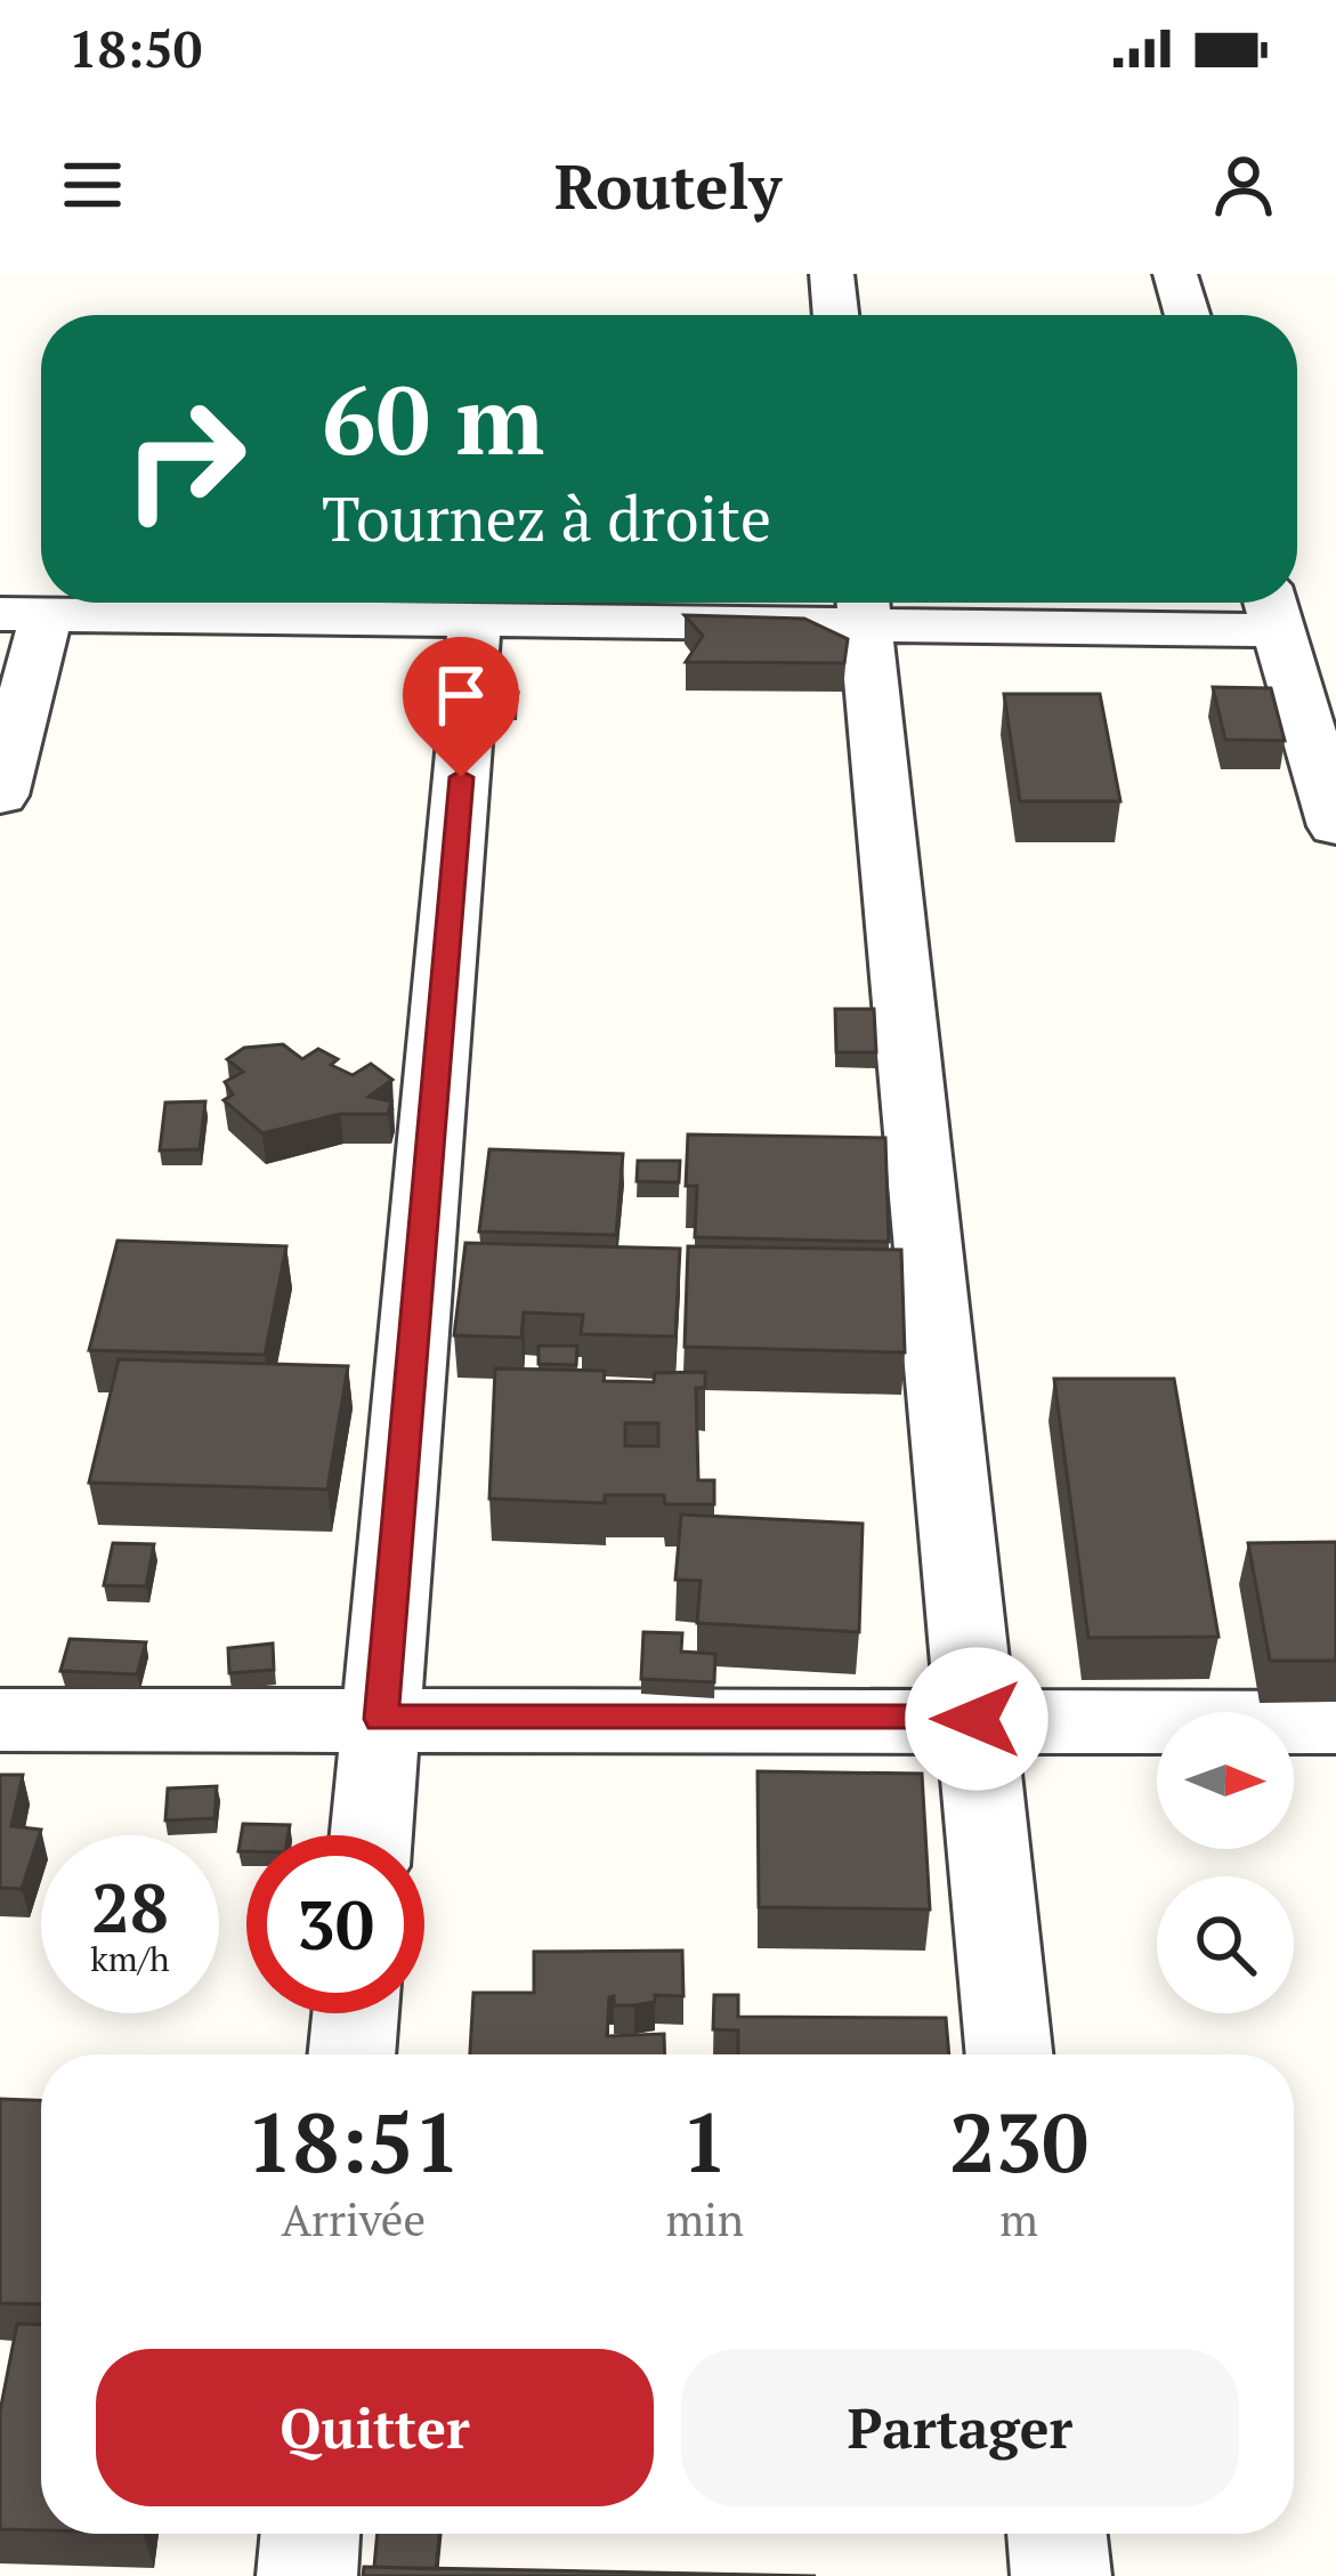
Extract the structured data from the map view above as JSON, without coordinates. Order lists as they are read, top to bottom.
{
  "north": "right",
  "page": {
    "status": "18:50",
    "header": "Routely",
    "turn": ["60 m", "Tournez à droite"],
    "speed": "28 km/h",
    "limit": "30",
    "eta": [
      "18:51",
      "Arrivée",
      "1",
      "min",
      "230",
      "m"
    ],
    "buttons": ["Quitter", "Partager"]
  }
}
